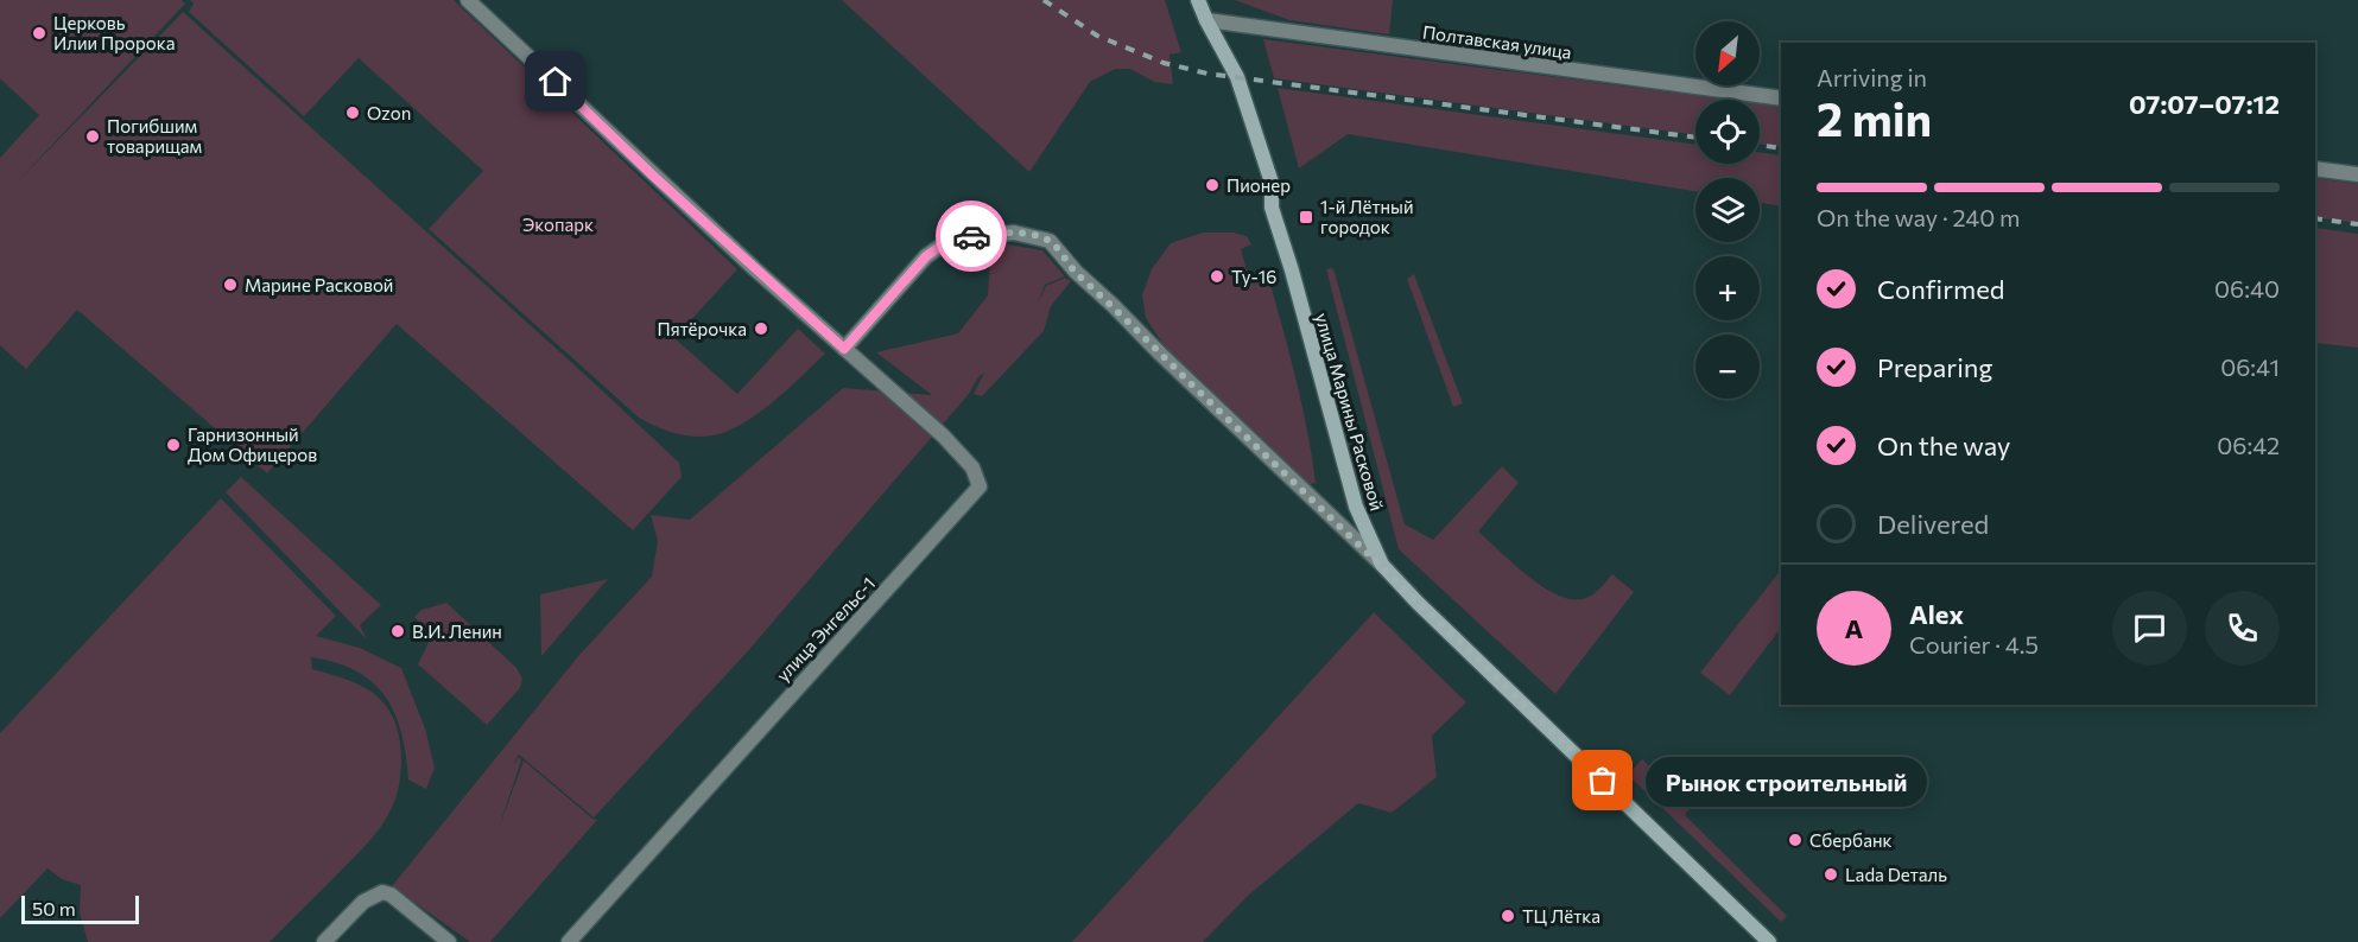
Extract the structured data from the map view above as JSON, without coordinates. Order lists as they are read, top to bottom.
{
  "streets": {
    "main road": ["улица Марины Расковой"],
    "street": ["Полтавская улица", "улица Энгельс-1"]
  },
  "crossings": [
    ["Полтавская улица", "улица Марины Расковой"]
  ],
  "parks": ["Экопарк"],
  "places": {
    "other": [
      "Церковь Илии Пророка",
      "Ozon",
      "Погибшим товарищам",
      "Пионер",
      "Ту-16",
      "Марине Расковой",
      "Пятёрочка",
      "Гарнизонный Дом Офицеров",
      "В.И. Ленин",
      "Рынок строительный",
      "Сбербанк",
      "Lada Dеталь",
      "ТЦ Лётка"
    ],
    "transit": ["1-й Лётный городок"]
  },
  "scale_bar": "50 m",
  "north": "bottom left",
  "page": {
    "map_buttons": ["+", "−"],
    "heading": ["2 min", "Arriving in", "07:07–07:12"],
    "panel": ["Alex", "Courier · 4.5"],
    "bar": "On the way · 240 m",
    "list": [
      ["Confirmed", "06:40"],
      ["Preparing", "06:41"],
      ["On the way", "06:42"],
      "Delivered"
    ],
    "round": "A",
    "bubble": "Рынок строительный",
    "scale": "50 m"
  }
}
